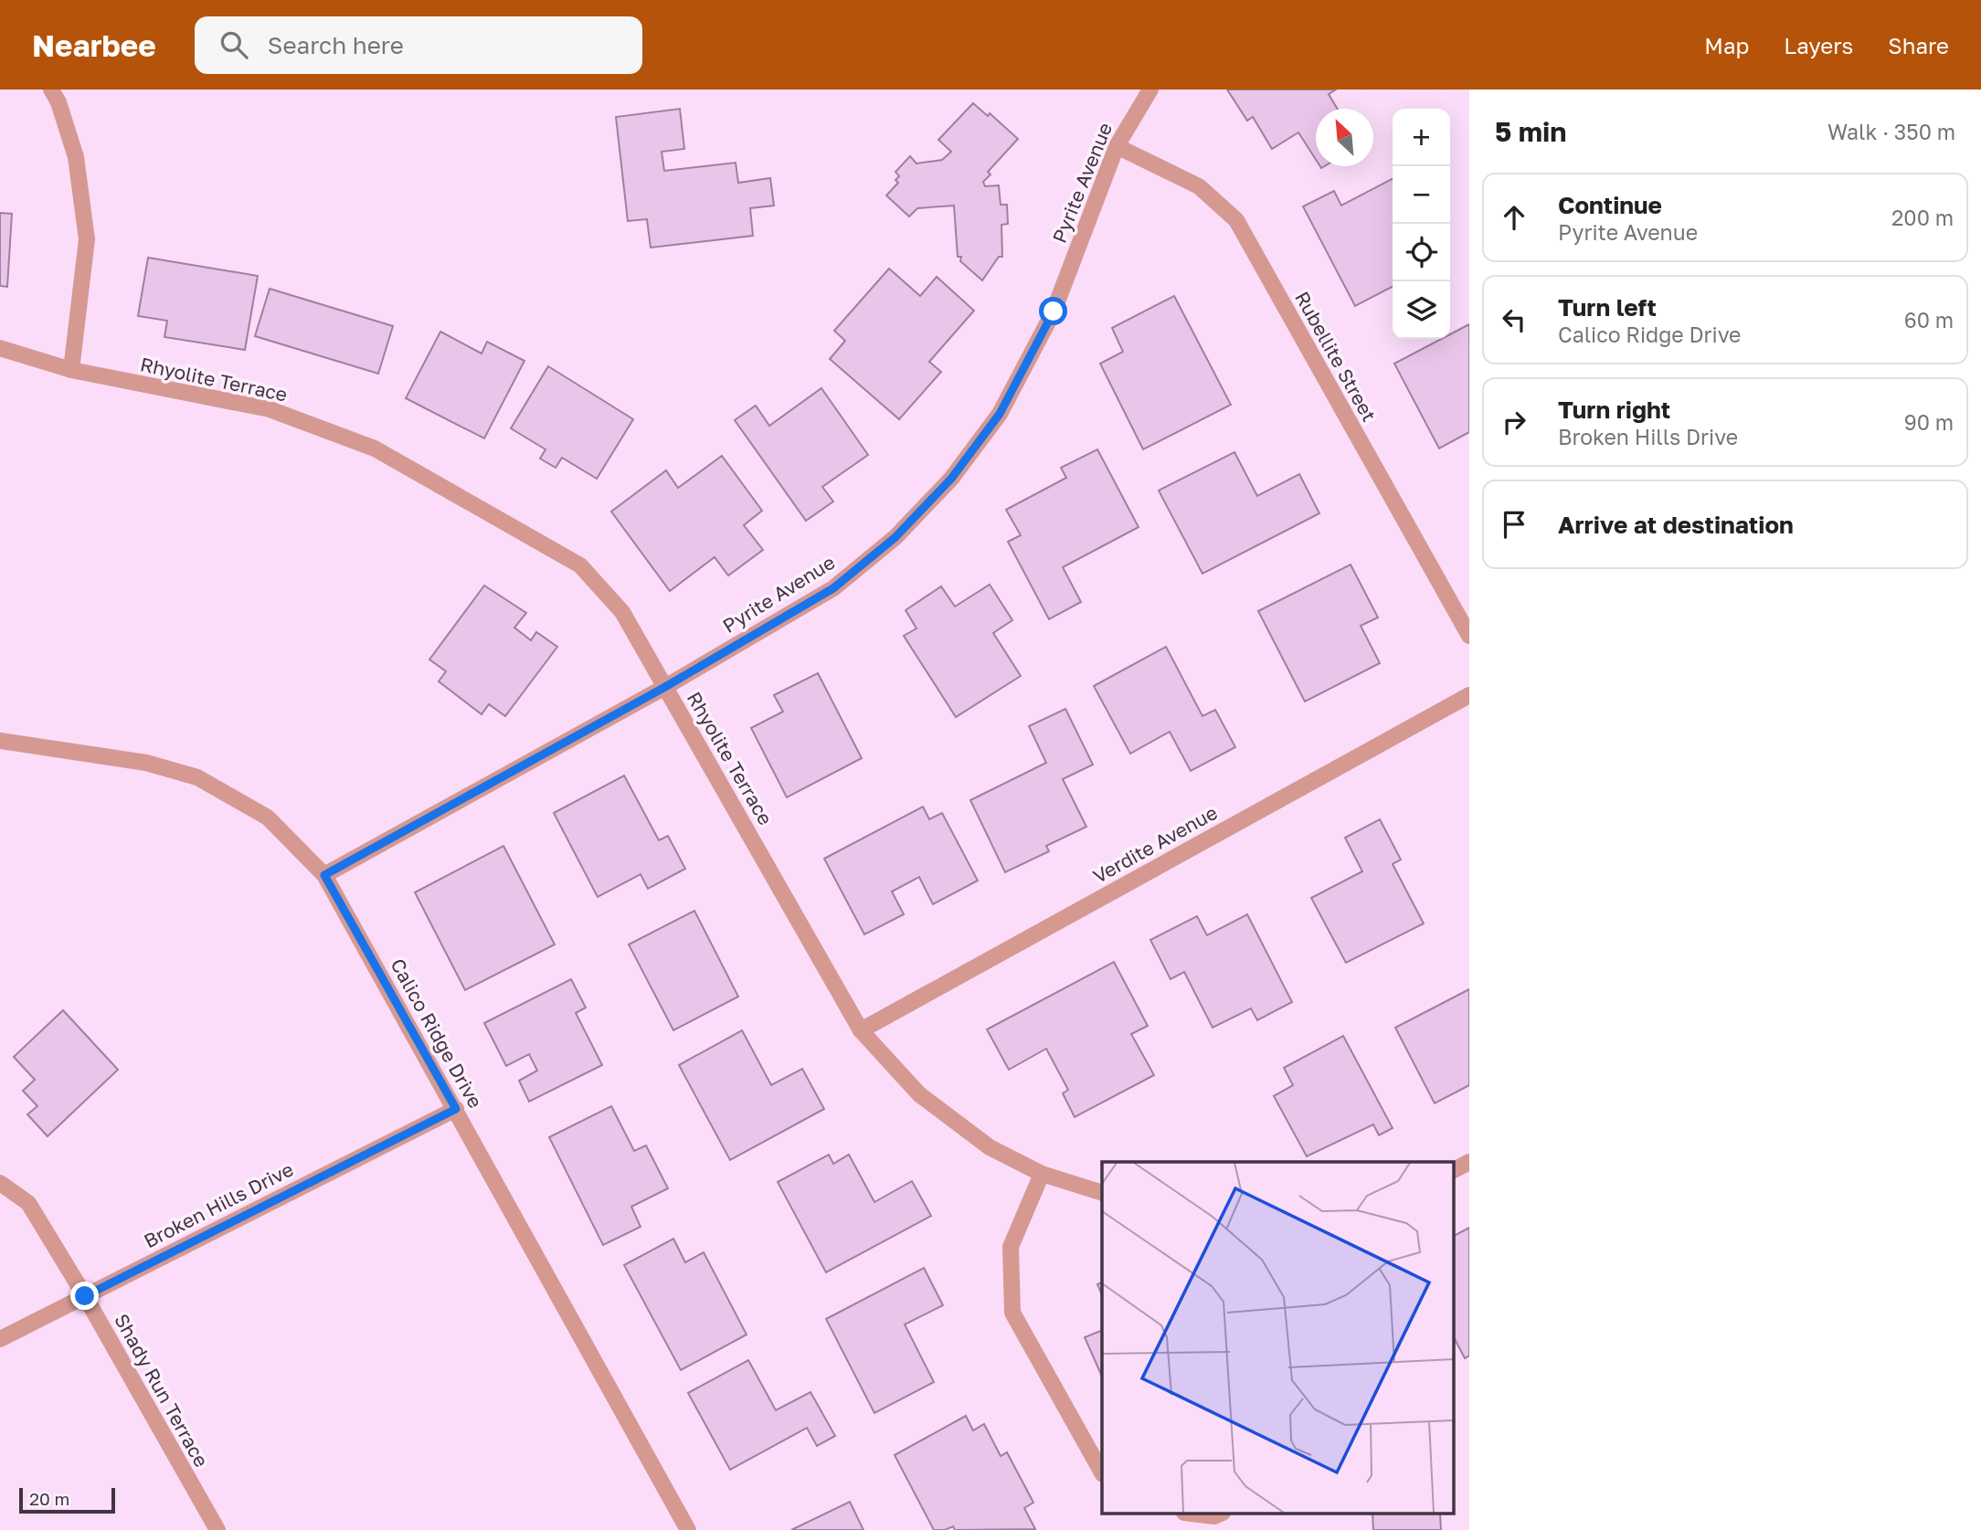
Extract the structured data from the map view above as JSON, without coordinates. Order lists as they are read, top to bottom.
{
  "streets": {
    "street": [
      "Pyrite Avenue",
      "Rubellite Street",
      "Rhyolite Terrace",
      "Verdite Avenue",
      "Calico Ridge Drive",
      "Broken Hills Drive",
      "Shady Run Terrace"
    ]
  },
  "crossings": [
    ["Pyrite Avenue", "Rubellite Street"],
    ["Pyrite Avenue", "Rhyolite Terrace"],
    ["Pyrite Avenue", "Calico Ridge Drive"],
    ["Rhyolite Terrace", "Verdite Avenue"],
    ["Calico Ridge Drive", "Broken Hills Drive"],
    ["Broken Hills Drive", "Shady Run Terrace"]
  ],
  "scale_bar": "20 m",
  "north": "top left",
  "page": {
    "header": "Nearbee",
    "search": "Search here",
    "nav": ["Map", "Layers", "Share"],
    "heading": ["5 min", "Walk · 350 m"],
    "map_buttons": ["+", "−"],
    "list": [
      ["Continue", "Pyrite Avenue", "200 m"],
      ["Turn left", "Calico Ridge Drive", "60 m"],
      ["Turn right", "Broken Hills Drive", "90 m"],
      "Arrive at destination"
    ],
    "scale": "20 m"
  }
}
